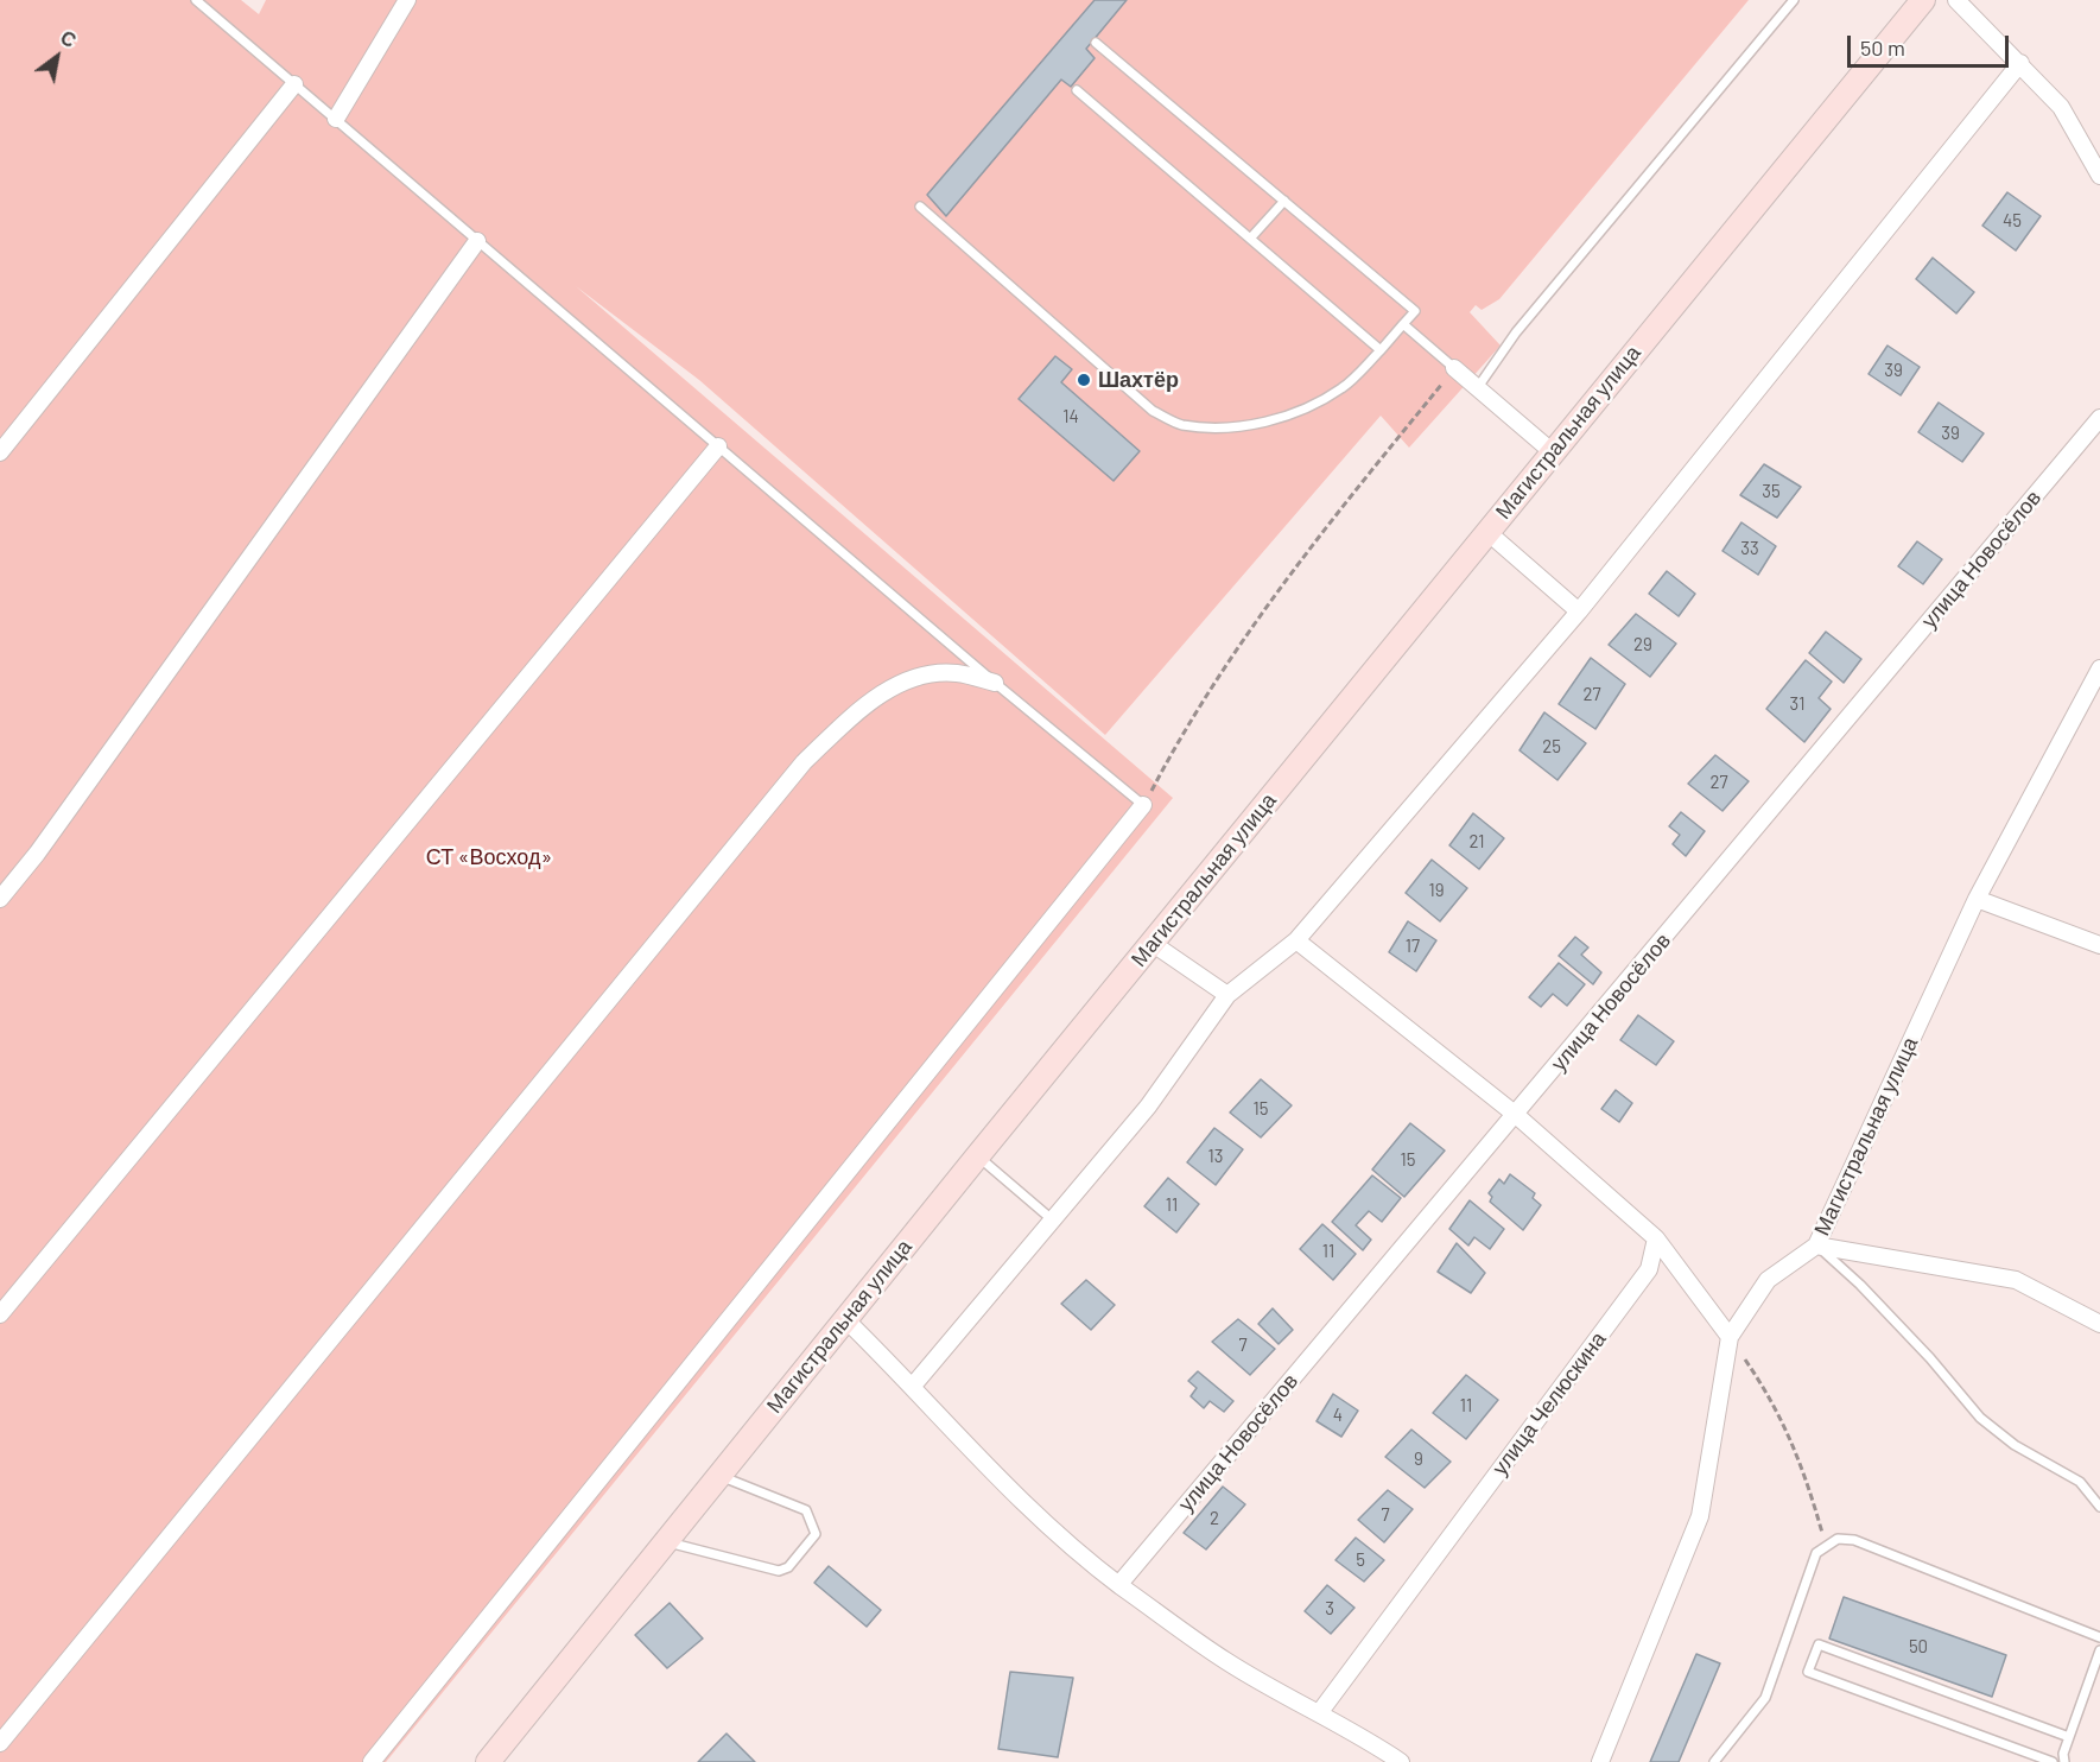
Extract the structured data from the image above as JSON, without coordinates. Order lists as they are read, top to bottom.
{
  "streets": {
    "main road": ["Магистральная улица"],
    "street": ["улица Новосёлов", "улица Челюскина"]
  },
  "parks": ["СТ «Восход»"],
  "places": ["Шахтёр"],
  "house_numbers": [
    "45",
    "39",
    "14",
    "39",
    "35",
    "33",
    "29",
    "27",
    "31",
    "25",
    "27",
    "21",
    "19",
    "17",
    "15",
    "13",
    "15",
    "11",
    "11",
    "7",
    "11",
    "4",
    "9",
    "7",
    "2",
    "5",
    "3",
    "50"
  ],
  "scale_bar": "50 m",
  "north": "top right"
}
